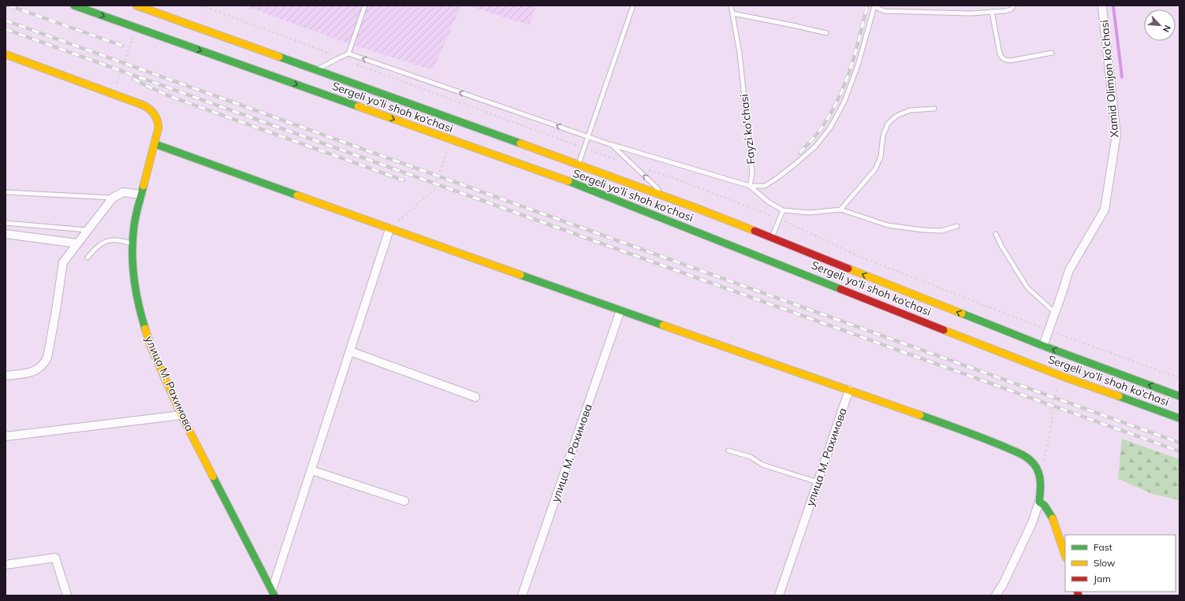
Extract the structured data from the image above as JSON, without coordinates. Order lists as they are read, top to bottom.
{
  "streets": {
    "main road": ["Sergeli yo‘li shoh ko‘chasi", "улица М. Рахимова"],
    "street": ["Xamid Olimjon ko'chasi"],
    "lane": ["Fayzi ko'chasi"]
  },
  "crossings": [
    ["Xamid Olimjon ko'chasi", "Sergeli yo‘li shoh ko‘chasi"]
  ],
  "legend": ["Fast", "Slow", "Jam"],
  "north": "bottom right"
}
